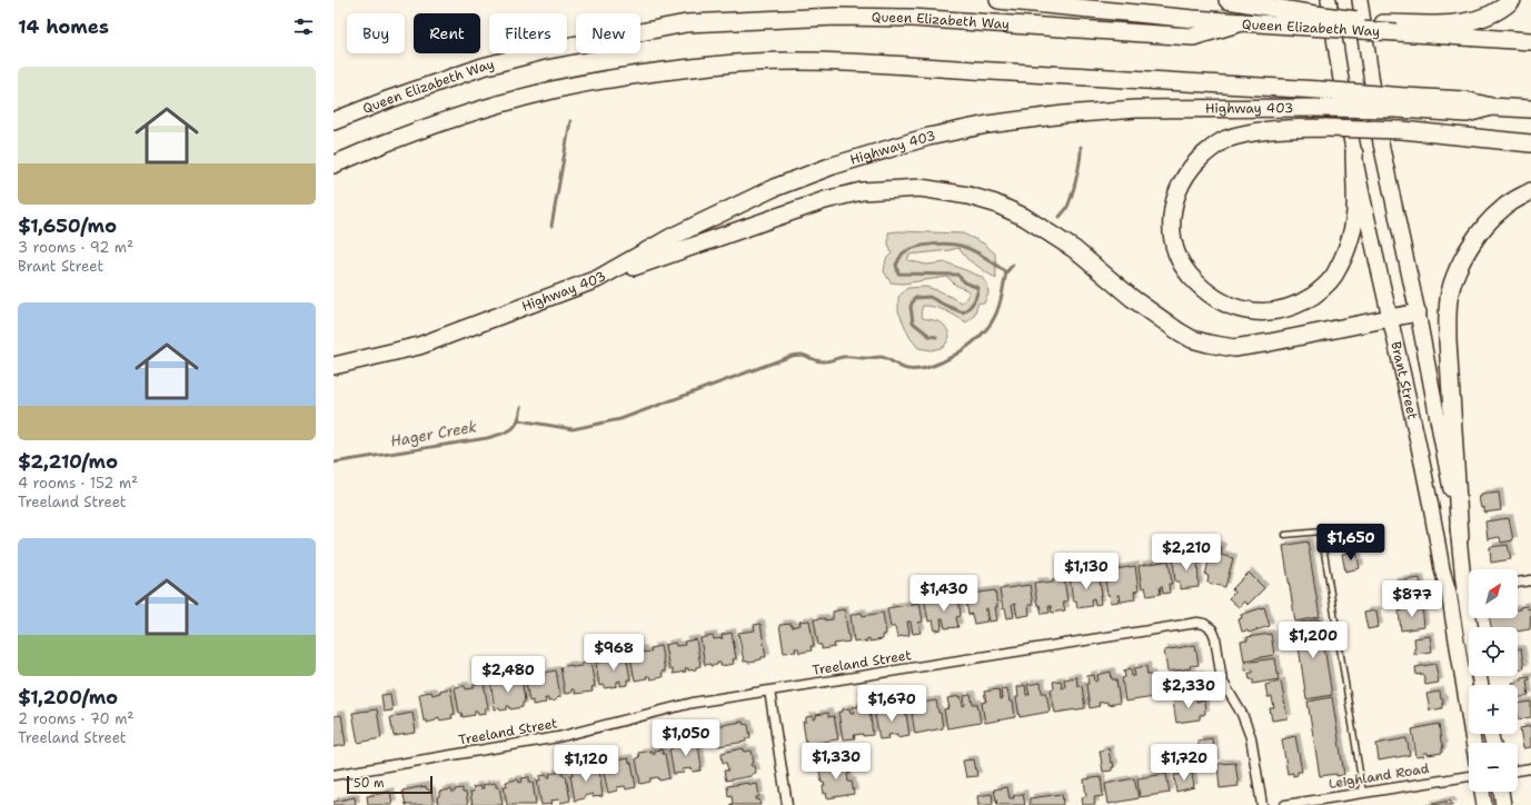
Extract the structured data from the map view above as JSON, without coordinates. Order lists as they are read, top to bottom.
{
  "streets": {
    "highway": ["Queen Elizabeth Way", "Highway 403"],
    "main road": ["Brant Street"],
    "street": ["Treeland Street", "Leighland Road"]
  },
  "water": ["Hager Creek"],
  "scale_bar": "50 m",
  "north": "top right",
  "page": {
    "heading": "14 homes",
    "chip": [
      "Buy",
      "Rent",
      "Filters",
      "New"
    ],
    "list": [
      {
        "name": "$1,650/mo",
        "note": "3 rooms · 92 m² · Brant Street"
      },
      {
        "name": "$2,210/mo",
        "note": "4 rooms · 152 m² · Treeland Street"
      },
      {
        "name": "$1,200/mo",
        "note": "2 rooms · 70 m² · Treeland Street"
      }
    ],
    "price": [
      "$1,650",
      "$2,210",
      "$1,130",
      "$1,430",
      "$877",
      "$1,200",
      "$968",
      "$2,480",
      "$2,330",
      "$1,670",
      "$1,050",
      "$1,330",
      "$1,720",
      "$1,120"
    ],
    "map_buttons": ["+", "−"],
    "scale": "50 m"
  }
}
